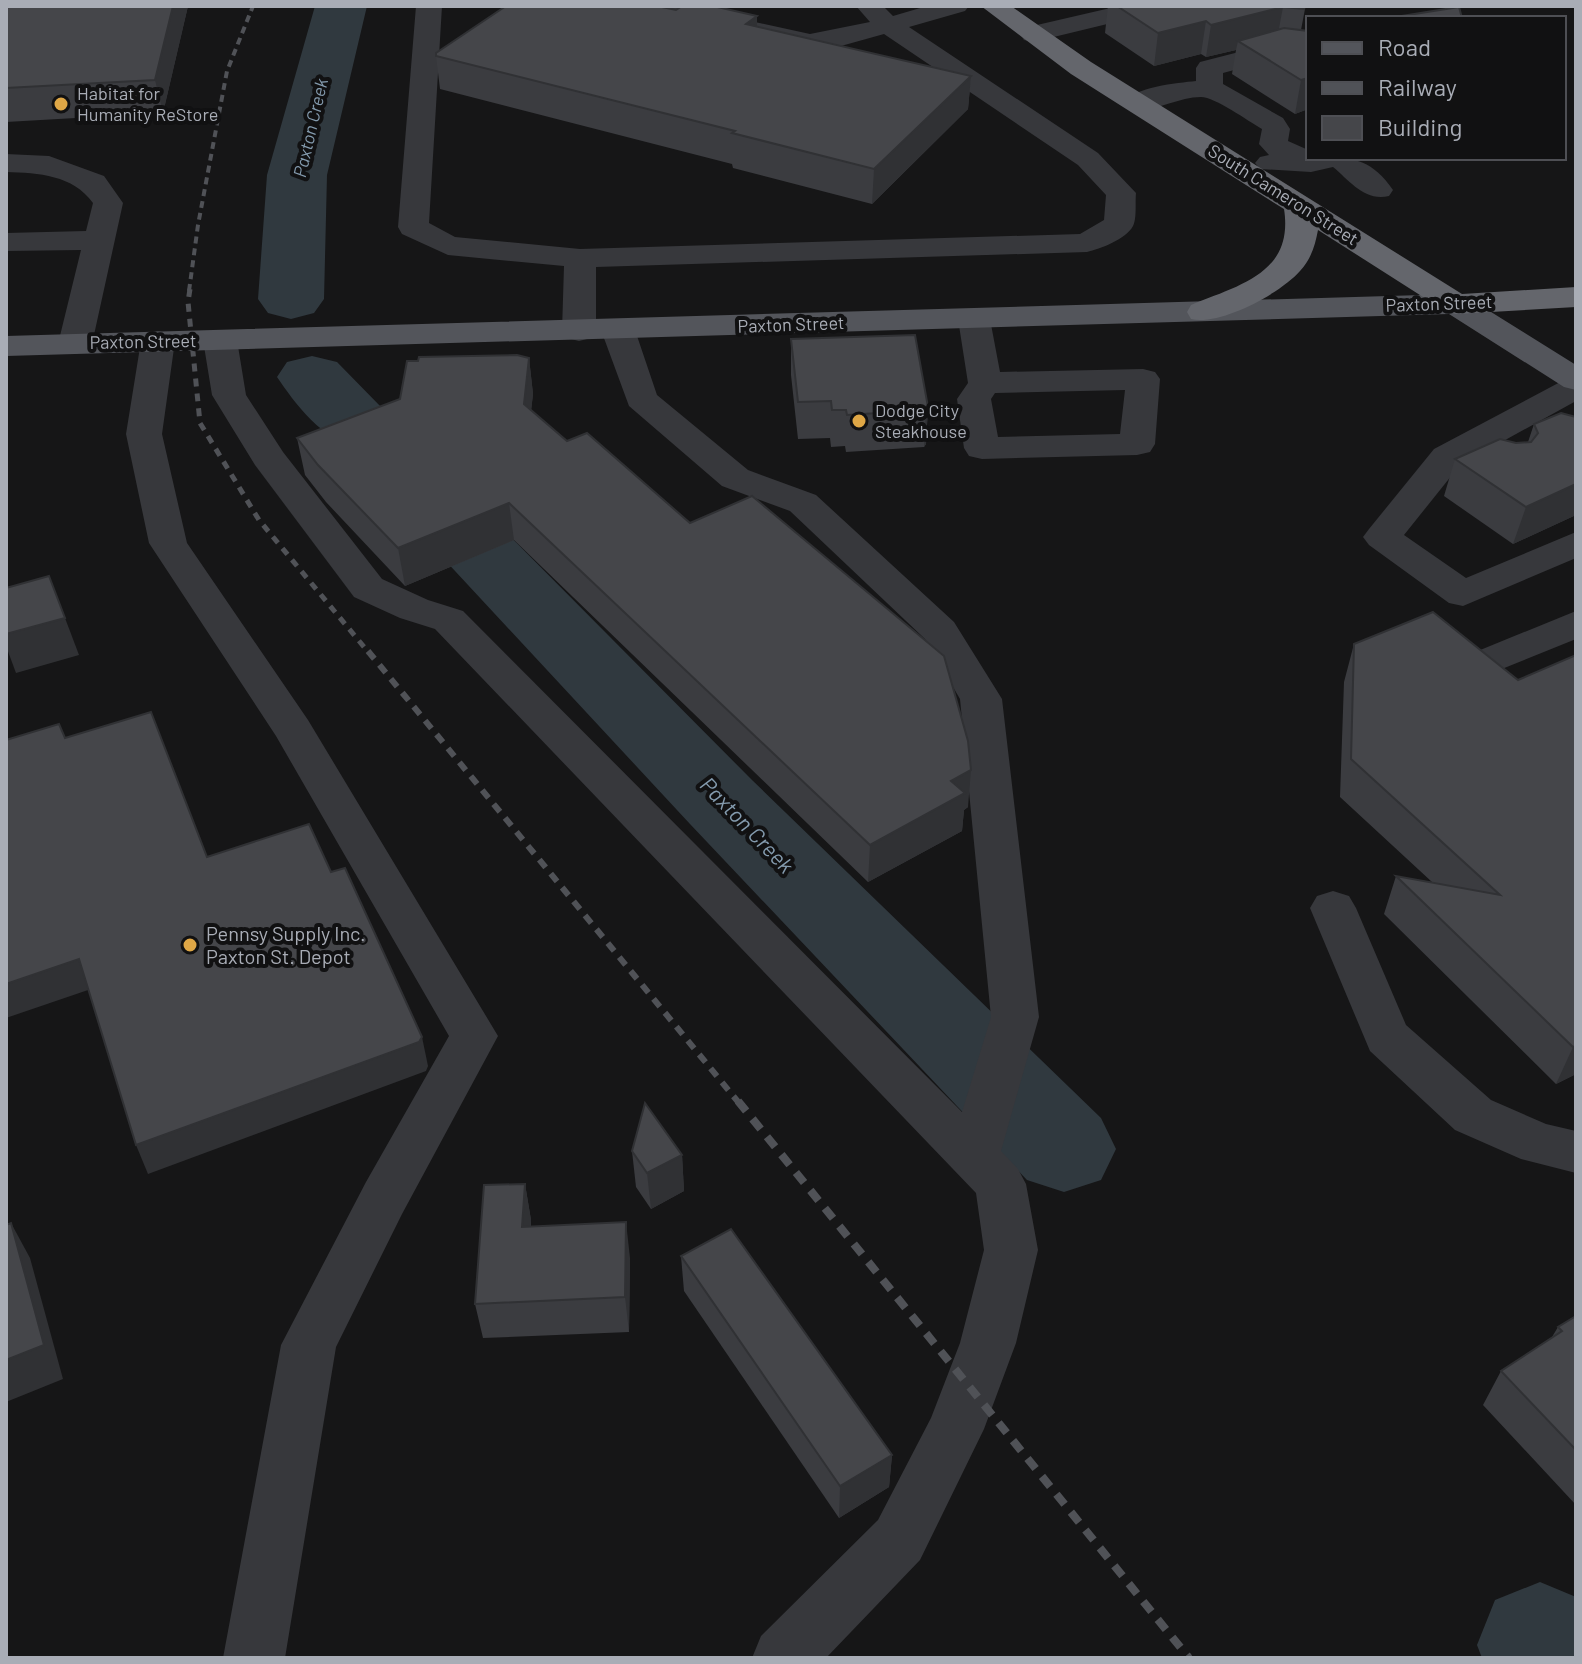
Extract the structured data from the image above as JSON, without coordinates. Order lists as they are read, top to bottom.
{
  "streets": {
    "highway": ["South Cameron Street", "Paxton Street"]
  },
  "crossings": [
    ["South Cameron Street", "Paxton Street"]
  ],
  "water": ["Paxton Creek"],
  "places": ["Habitat for Humanity ReStore", "Dodge City Steakhouse", "Pennsy Supply Inc. Paxton St. Depot"],
  "legend": ["Road", "Railway", "Building"]
}
